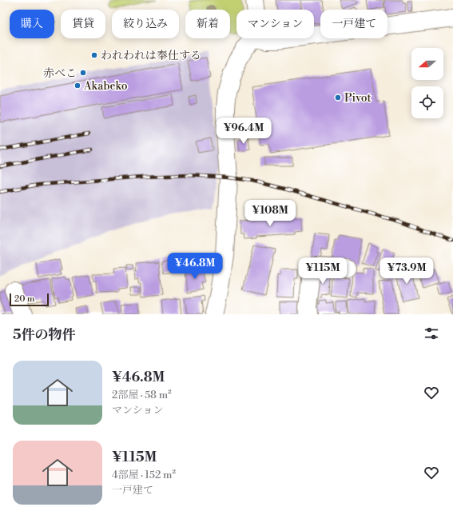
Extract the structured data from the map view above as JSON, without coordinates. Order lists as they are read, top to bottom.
{
  "places": [
    "われわれは奉仕する",
    "赤べこ",
    "Akabeko",
    "Pivot"
  ],
  "scale_bar": "20 m",
  "north": "left",
  "page": {
    "chip": [
      "購入",
      "賃貸",
      "絞り込み",
      "新着",
      "マンション",
      "一戸建て"
    ],
    "price": [
      "¥96.4M",
      "¥108M",
      "¥46.8M",
      "¥115M",
      "¥73.9M"
    ],
    "scale": "20 m",
    "heading": "5件の物件",
    "list": [
      {
        "name": "¥46.8M",
        "note": "2部屋 · 58 m² · マンション"
      },
      {
        "name": "¥115M",
        "note": "4部屋 · 152 m² · 一戸建て"
      }
    ]
  }
}
